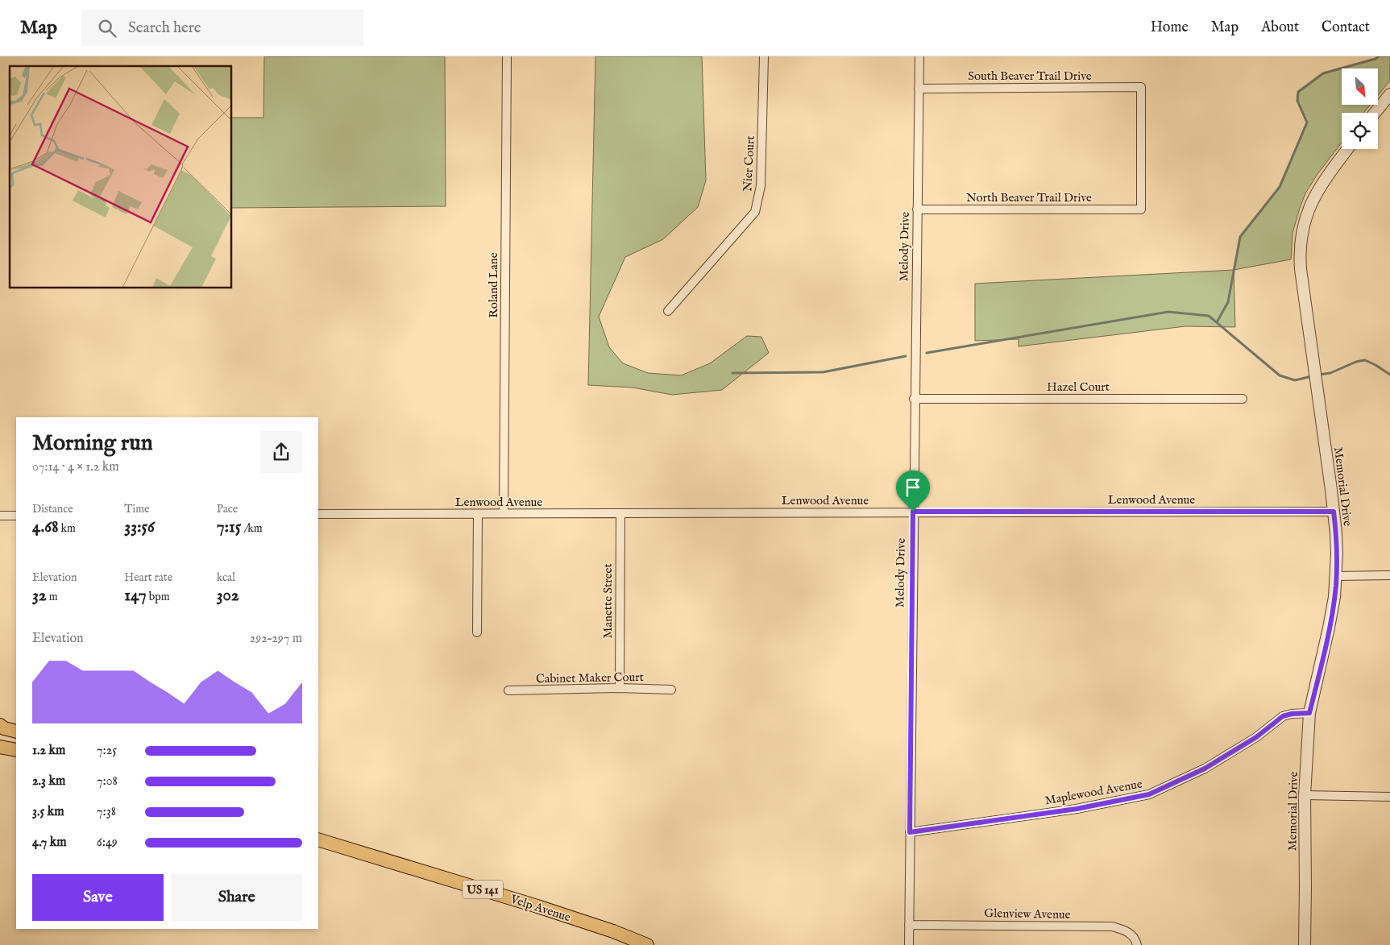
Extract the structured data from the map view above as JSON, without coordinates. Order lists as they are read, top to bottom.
{
  "streets": {
    "main road": ["US 141", "Velp Avenue"],
    "street": [
      "South Beaver Trail Drive",
      "Nier Court",
      "North Beaver Trail Drive",
      "Melody Drive",
      "Roland Lane",
      "Hazel Court",
      "Memorial Drive",
      "Lenwood Avenue",
      "Manette Street",
      "Cabinet Maker Court",
      "Maplewood Avenue",
      "Glenview Avenue"
    ]
  },
  "crossings": [
    ["South Beaver Trail Drive", "North Beaver Trail Drive"],
    ["South Beaver Trail Drive", "Melody Drive"],
    ["North Beaver Trail Drive", "Melody Drive"],
    ["Melody Drive", "Hazel Court"],
    ["Melody Drive", "Lenwood Avenue"],
    ["Melody Drive", "Maplewood Avenue"],
    ["Melody Drive", "Glenview Avenue"],
    ["Roland Lane", "Lenwood Avenue"],
    ["Memorial Drive", "Lenwood Avenue"],
    ["Memorial Drive", "Maplewood Avenue"],
    ["Lenwood Avenue", "Manette Street"],
    ["Manette Street", "Cabinet Maker Court"]
  ],
  "north": "bottom right",
  "page": {
    "header": "Map",
    "search": "Search here",
    "nav": [
      "Home",
      "Map",
      "About",
      "Contact"
    ],
    "heading": ["Morning run", "07:14 · 4 × 1.2 km"],
    "stats": [
      ["Distance", "4.68 km"],
      ["Time", "33:56"],
      ["Pace", "7:15 /km"],
      ["Elevation", "32 m"],
      ["Heart rate", "147 bpm"],
      ["kcal", "302"]
    ],
    "chart": ["Elevation", "292–297 m"],
    "list": [
      {
        "name": "1.2 km",
        "note": "7:25"
      },
      {
        "name": "2.3 km",
        "note": "7:08"
      },
      {
        "name": "3.5 km",
        "note": "7:38"
      },
      {
        "name": "4.7 km",
        "note": "6:49"
      }
    ],
    "buttons": ["Save", "Share"]
  }
}
